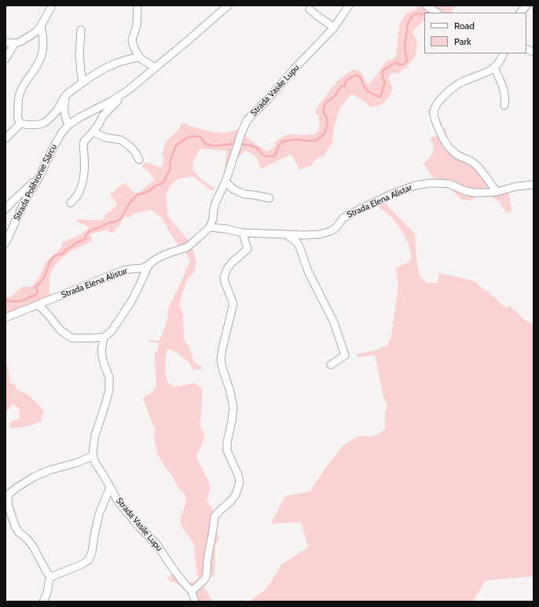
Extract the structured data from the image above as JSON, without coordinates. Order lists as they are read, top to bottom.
{
  "streets": {
    "street": ["Strada Vasile Lupu", "Strada Polihronie Sârcu", "Strada Elena Alistar"]
  },
  "crossings": [
    ["Strada Vasile Lupu", "Strada Elena Alistar"]
  ],
  "legend": ["Road", "Park"]
}
